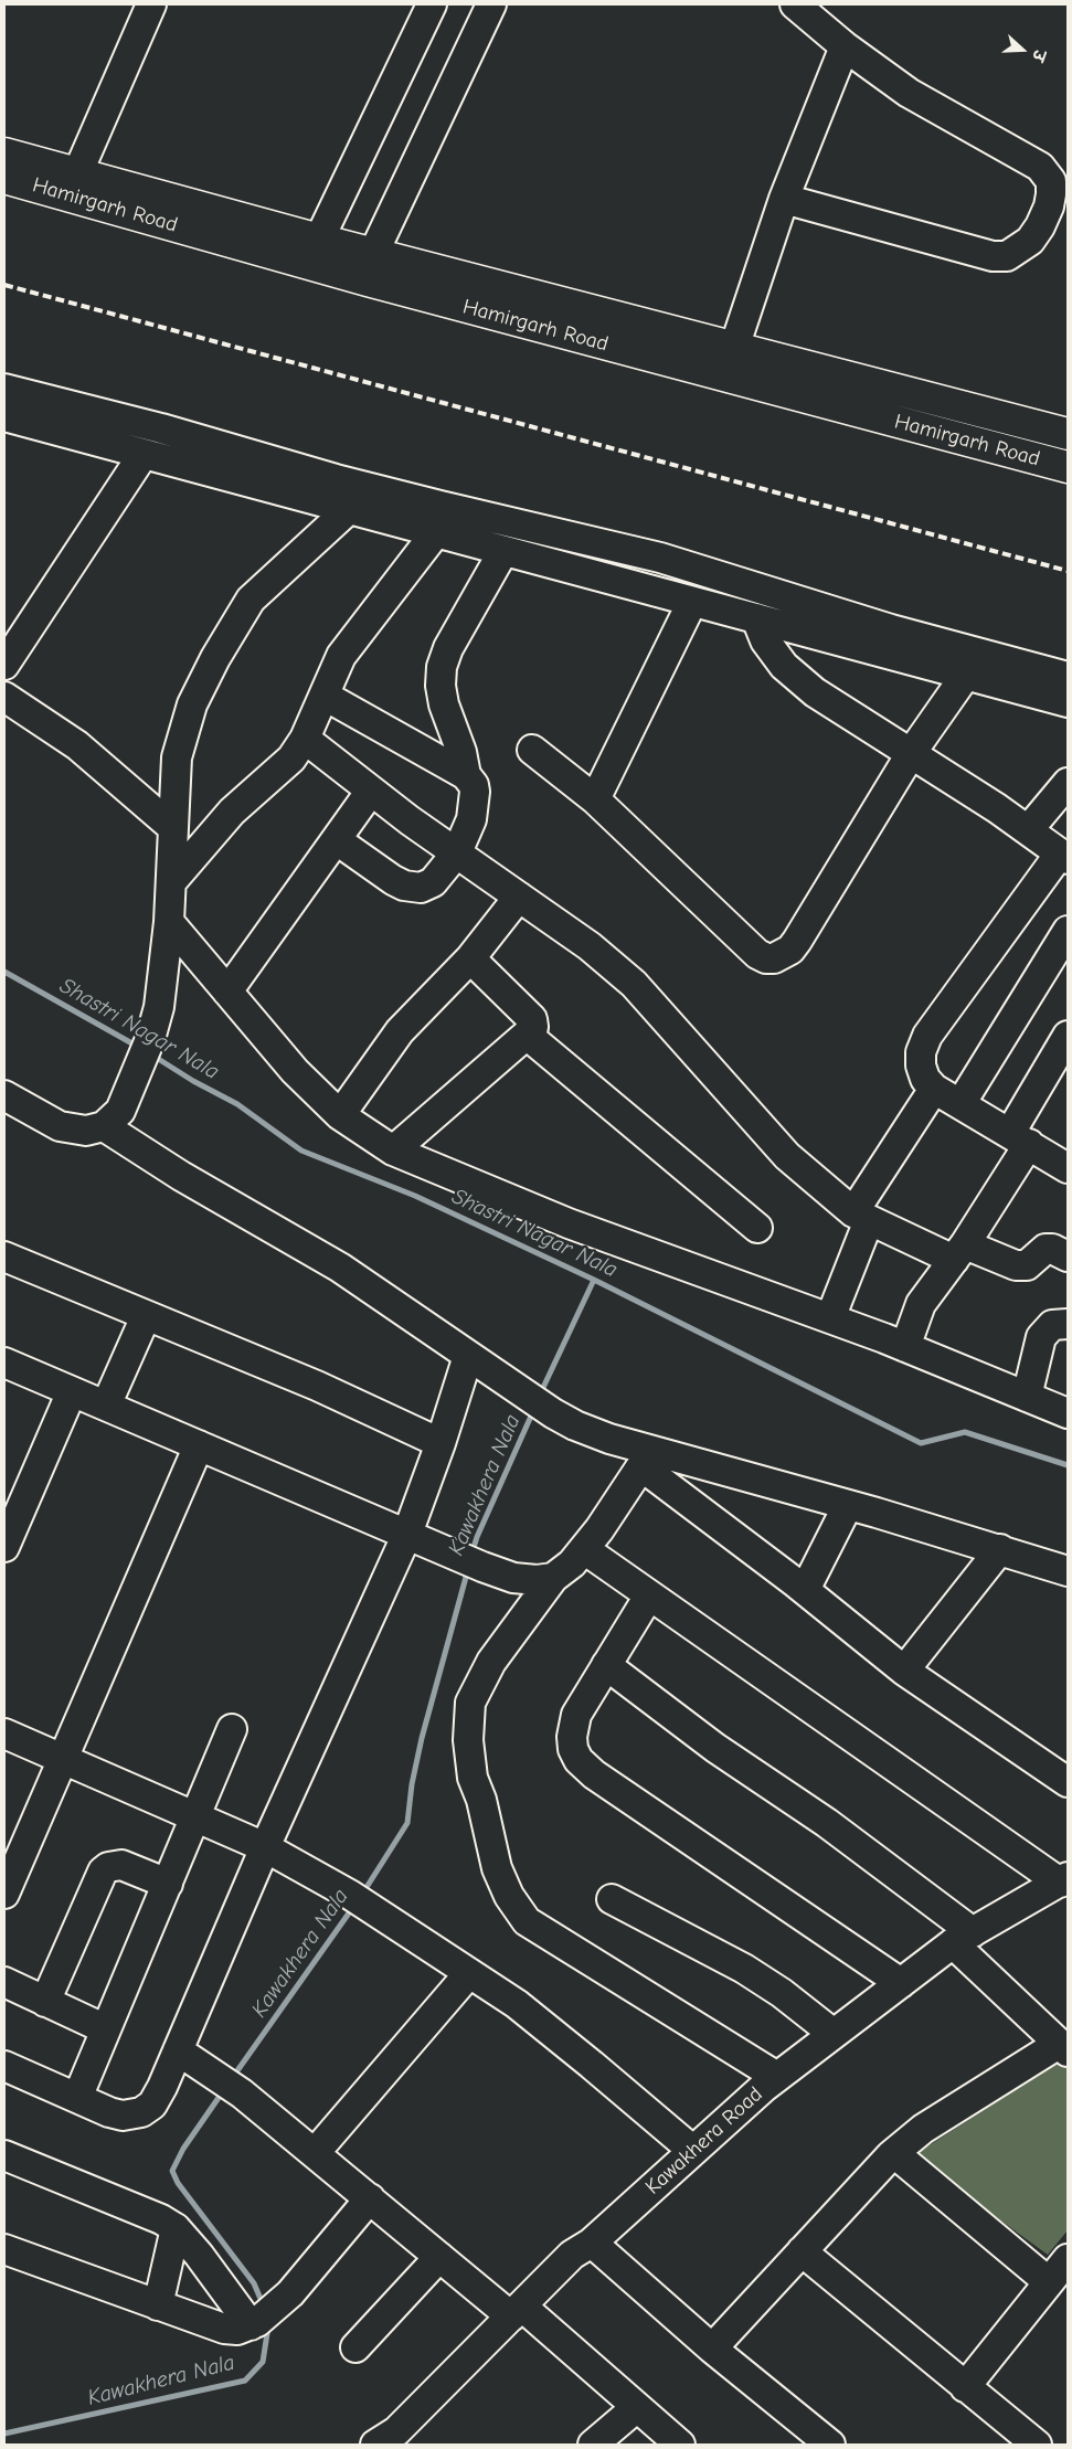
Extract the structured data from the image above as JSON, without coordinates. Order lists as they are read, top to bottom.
{
  "streets": {
    "main road": ["Hamirgarh Road"],
    "street": ["Kawakhera Road"]
  },
  "water": ["Shastri Nagar Nala", "Kawakhera Nala"],
  "north": "right"
}
